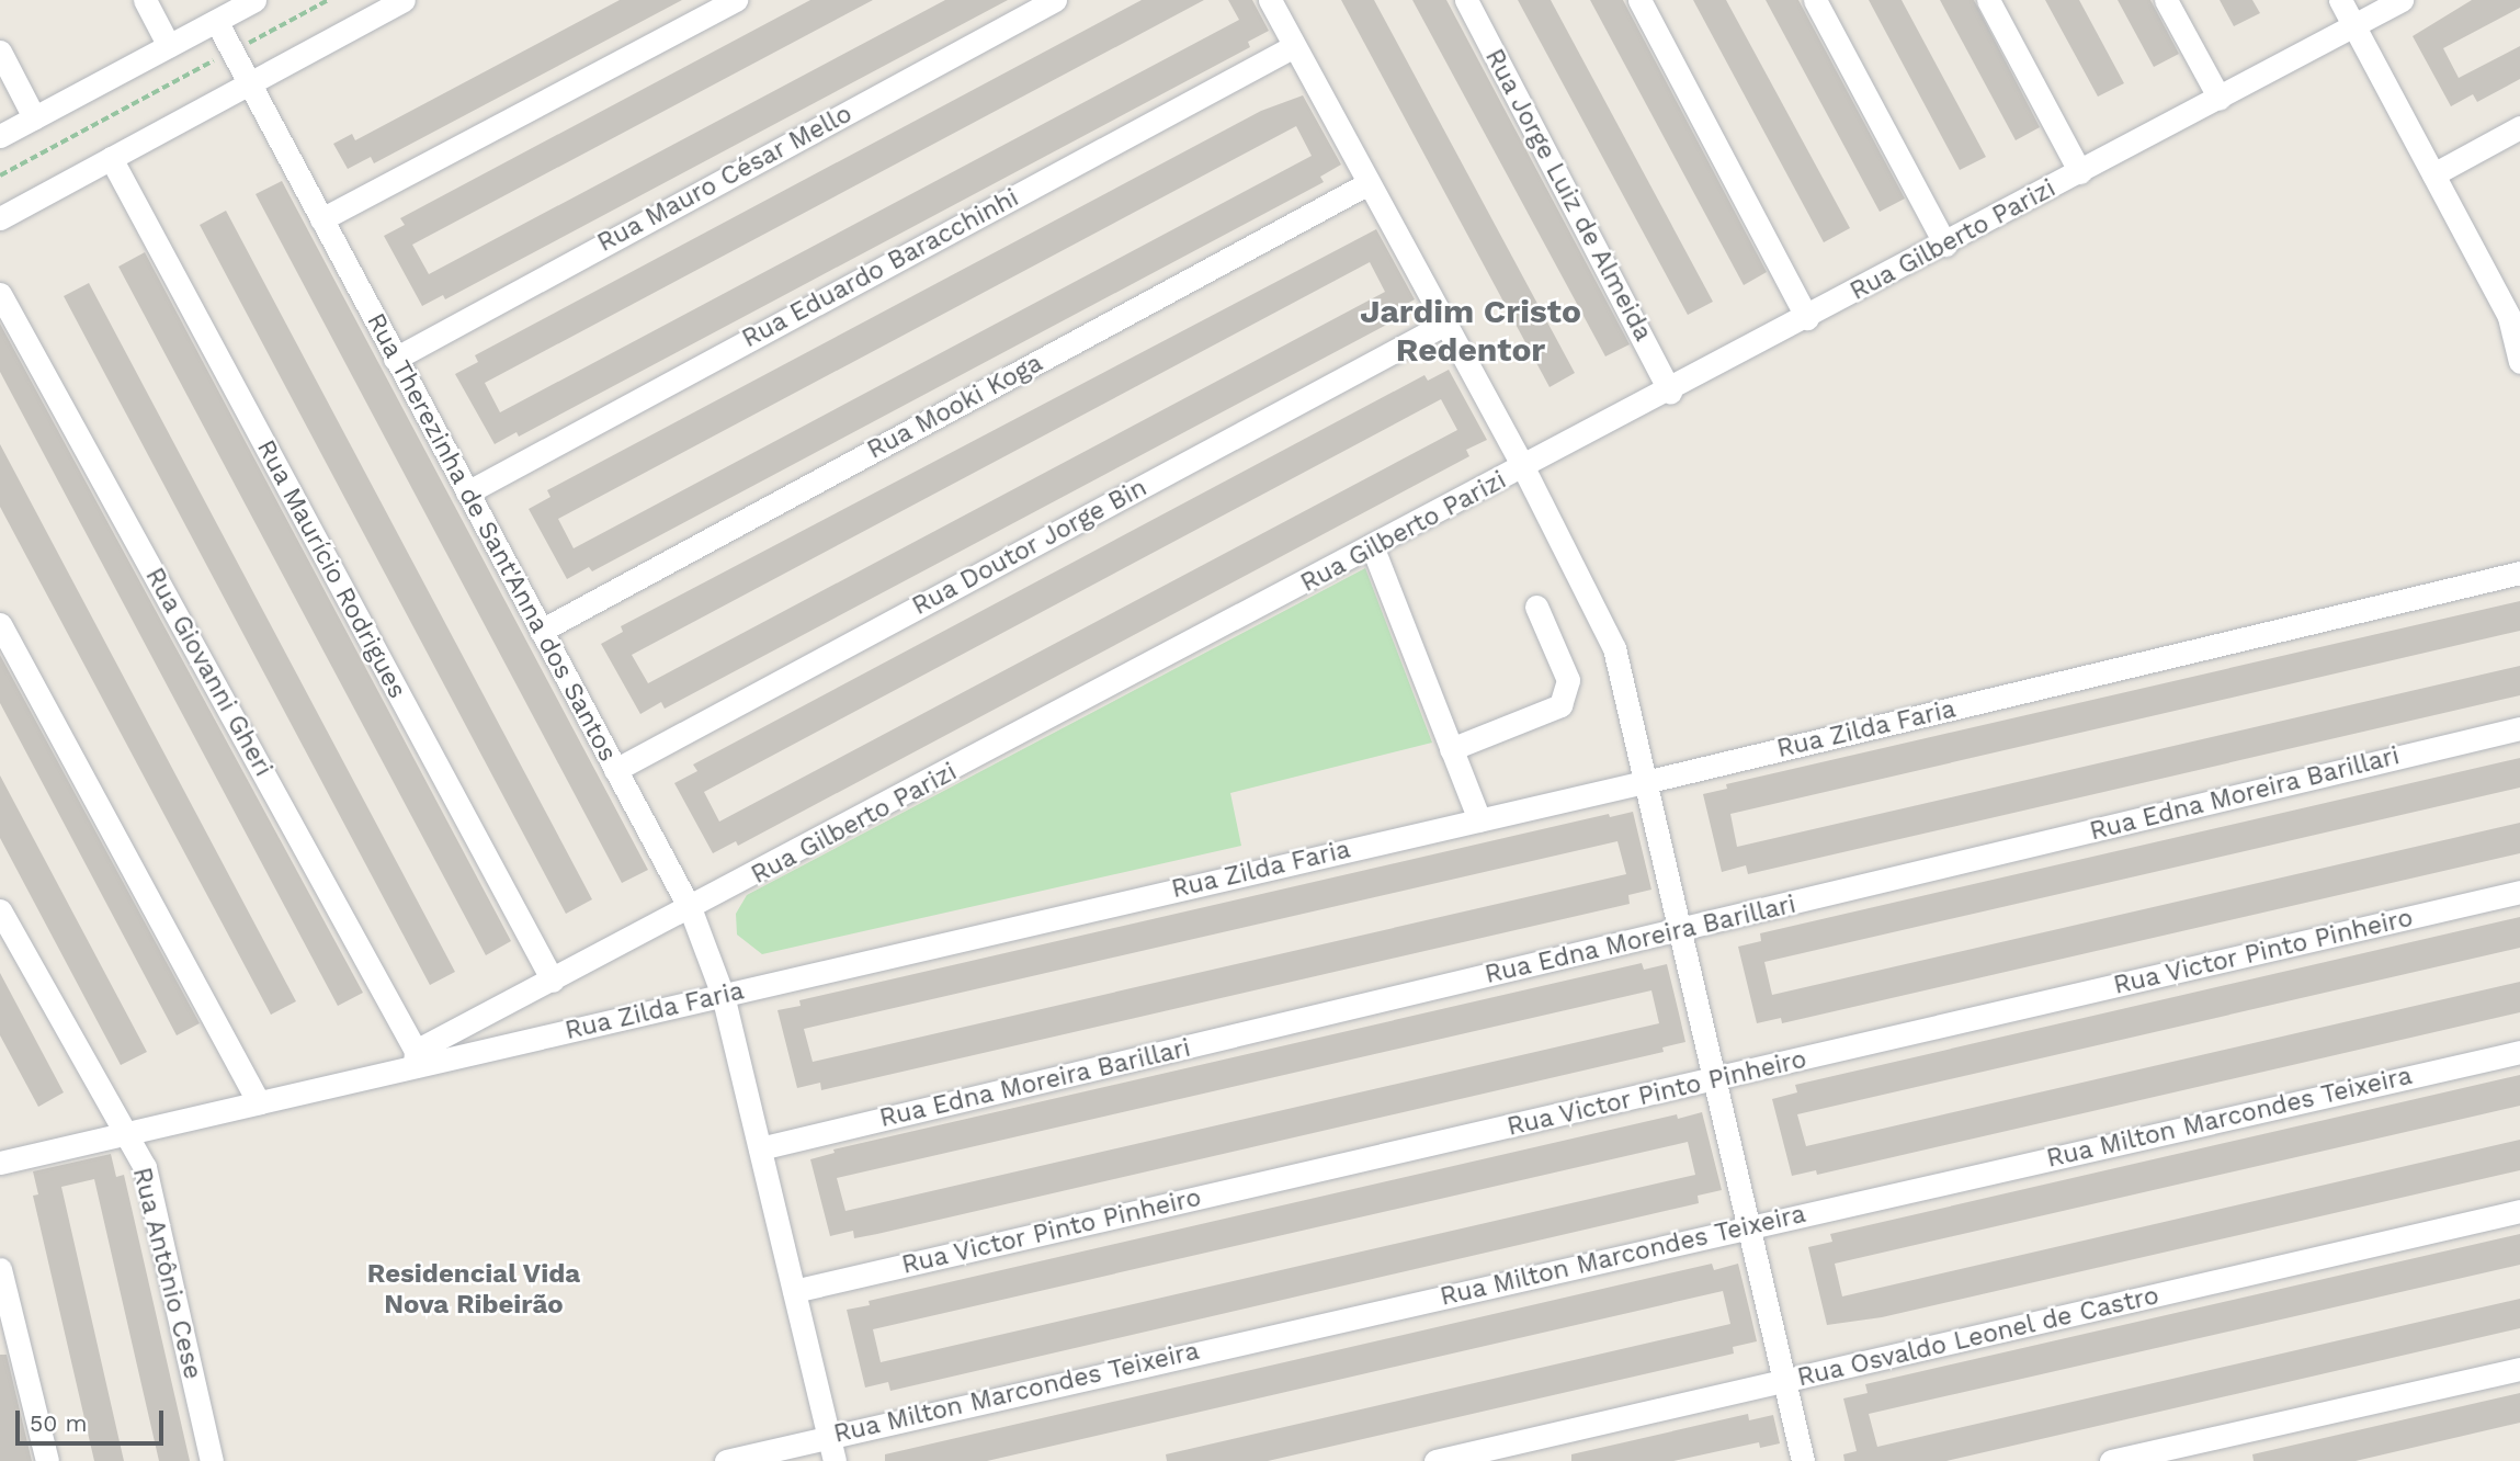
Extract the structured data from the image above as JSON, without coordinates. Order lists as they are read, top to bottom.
{
  "streets": {
    "street": [
      "Rua Mauro César Mello",
      "Rua Jorge Luiz de Almeida",
      "Rua Gilberto Parizi",
      "Rua Eduardo Baracchinhi",
      "Rua Mooki Koga",
      "Rua Therezinha de Sant'Anna dos Santos",
      "Rua Doutor Jorge Bin",
      "Rua Maurício Rodrigues",
      "Rua Giovanni Gheri",
      "Rua Zilda Faria",
      "Rua Edna Moreira Barillari",
      "Rua Victor Pinto Pinheiro",
      "Rua Milton Marcondes Teixeira",
      "Rua Antônio Cese",
      "Rua Osvaldo Leonel de Castro"
    ]
  },
  "crossings": [
    ["Rua Mauro César Mello", "Rua Therezinha de Sant'Anna dos Santos"],
    ["Rua Jorge Luiz de Almeida", "Rua Gilberto Parizi"],
    ["Rua Gilberto Parizi", "Rua Therezinha de Sant'Anna dos Santos"],
    ["Rua Gilberto Parizi", "Rua Maurício Rodrigues"],
    ["Rua Gilberto Parizi", "Rua Giovanni Gheri"],
    ["Rua Gilberto Parizi", "Rua Zilda Faria"],
    ["Rua Eduardo Baracchinhi", "Rua Therezinha de Sant'Anna dos Santos"],
    ["Rua Mooki Koga", "Rua Therezinha de Sant'Anna dos Santos"],
    ["Rua Therezinha de Sant'Anna dos Santos", "Rua Doutor Jorge Bin"],
    ["Rua Therezinha de Sant'Anna dos Santos", "Rua Zilda Faria"],
    ["Rua Therezinha de Sant'Anna dos Santos", "Rua Edna Moreira Barillari"],
    ["Rua Therezinha de Sant'Anna dos Santos", "Rua Victor Pinto Pinheiro"],
    ["Rua Therezinha de Sant'Anna dos Santos", "Rua Milton Marcondes Teixeira"],
    ["Rua Giovanni Gheri", "Rua Zilda Faria"],
    ["Rua Zilda Faria", "Rua Antônio Cese"]
  ],
  "districts": ["Jardim Cristo Redentor", "Residencial Vida Nova Ribeirão"],
  "scale_bar": "50 m"
}
